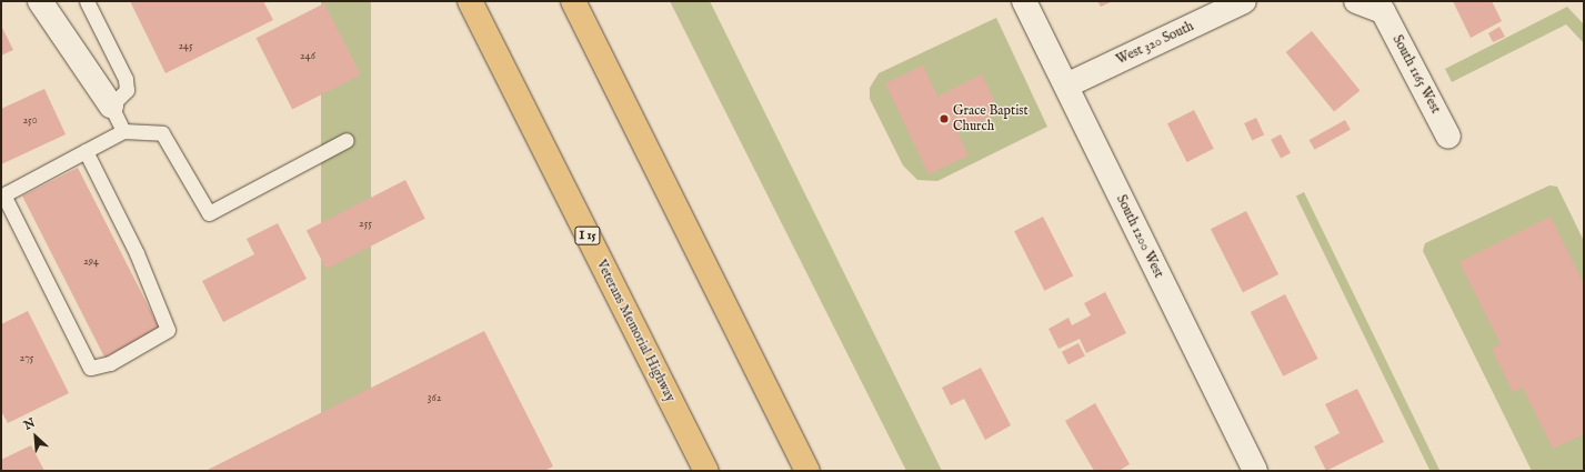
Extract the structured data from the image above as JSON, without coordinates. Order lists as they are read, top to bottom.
{
  "streets": {
    "highway": ["I 15", "Veterans Memorial Highway"],
    "main road": ["West 320 South", "South 1165 West", "South 1200 West"]
  },
  "crossings": [
    ["West 320 South", "South 1200 West"]
  ],
  "places": ["Grace Baptist Church"],
  "house_numbers": [
    "245",
    "246",
    "250",
    "255",
    "294",
    "275",
    "362"
  ],
  "north": "top left"
}
